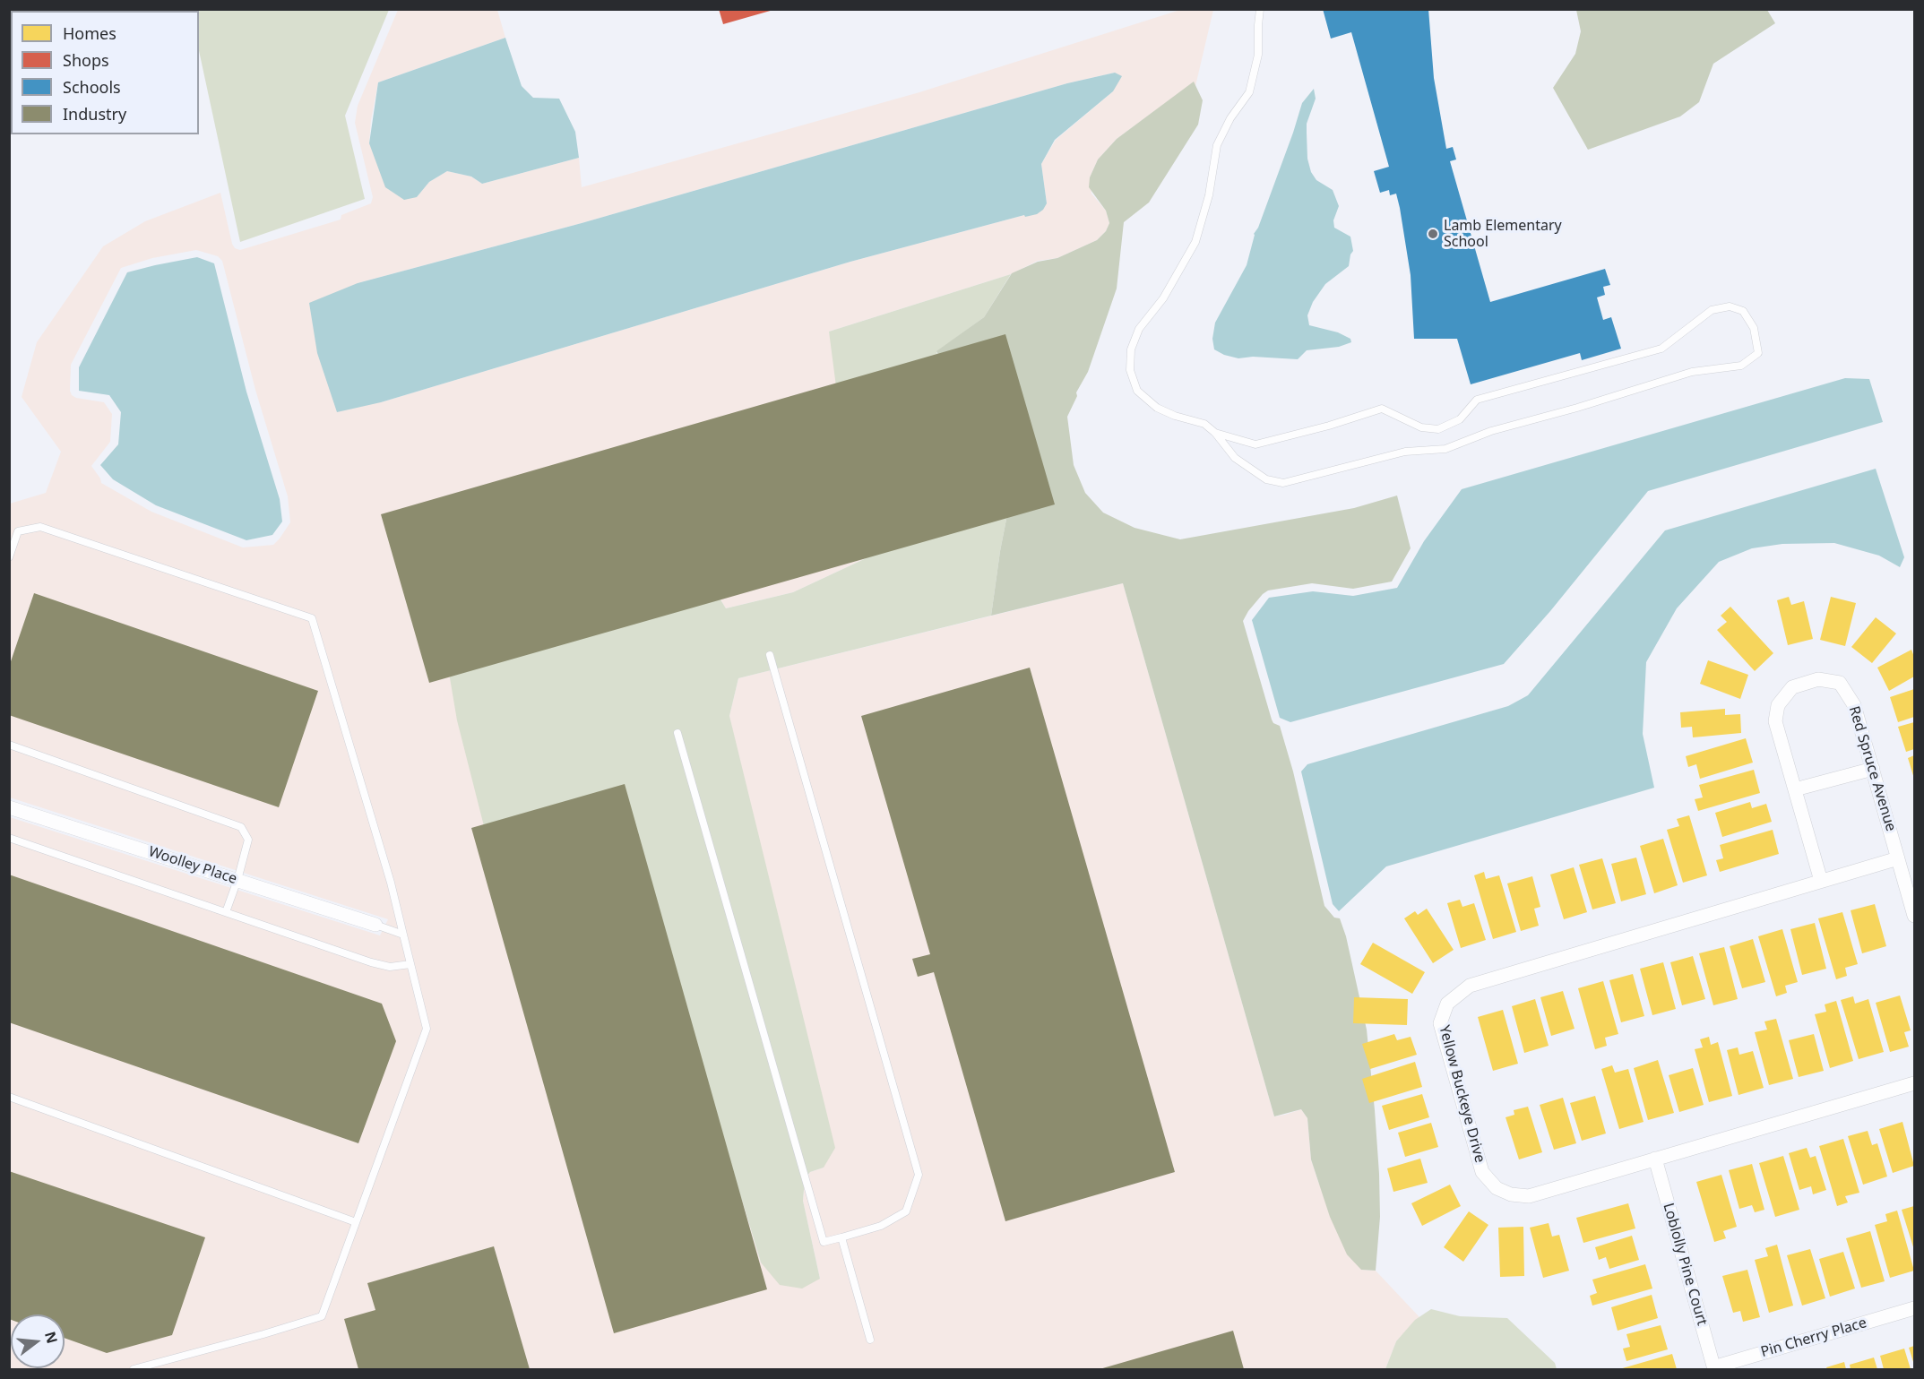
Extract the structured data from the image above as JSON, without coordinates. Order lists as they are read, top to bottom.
{
  "streets": {
    "street": [
      "Red Spruce Avenue",
      "Woolley Place",
      "Yellow Buckeye Drive",
      "Loblolly Pine Court",
      "Pin Cherry Place"
    ]
  },
  "crossings": [
    ["Red Spruce Avenue", "Yellow Buckeye Drive"],
    ["Yellow Buckeye Drive", "Loblolly Pine Court"],
    ["Loblolly Pine Court", "Pin Cherry Place"]
  ],
  "places": ["Lamb Elementary School"],
  "legend": [
    "Homes",
    "Shops",
    "Schools",
    "Industry"
  ],
  "north": "right"
}
